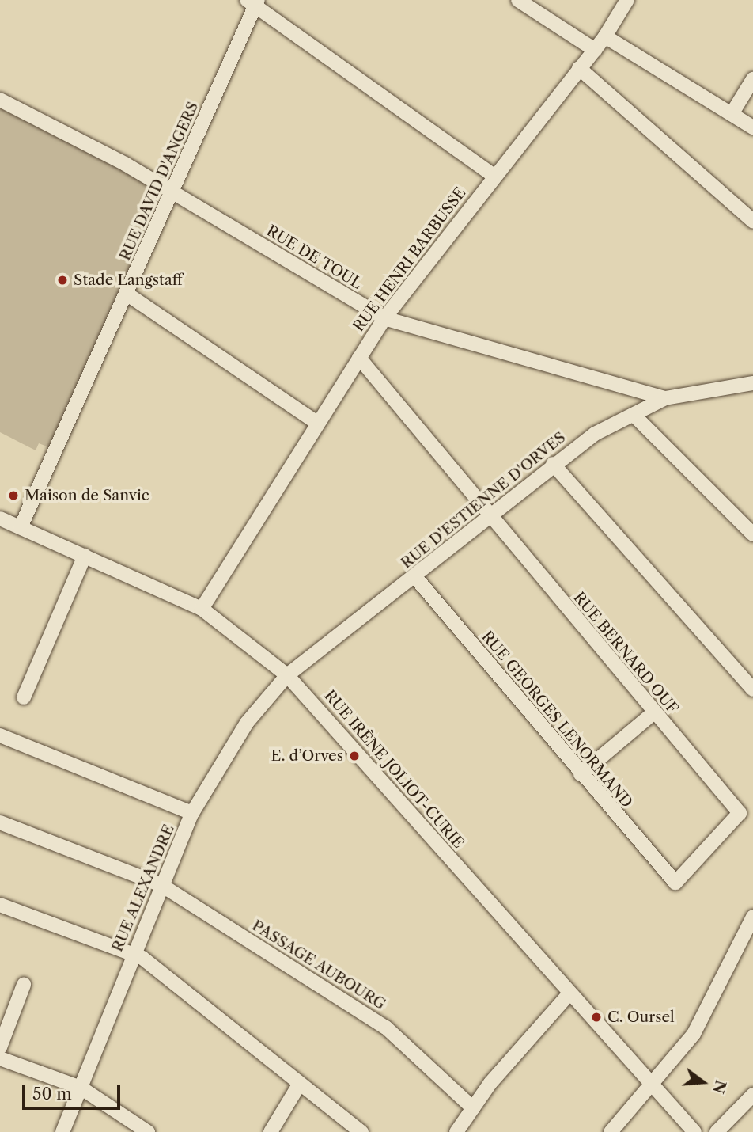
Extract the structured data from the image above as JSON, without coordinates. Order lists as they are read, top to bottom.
{
  "streets": {
    "street": [
      "RUE DAVID D'ANGERS",
      "RUE DE TOUL",
      "RUE HENRI BARBUSSE",
      "RUE D'ESTIENNE D'ORVES",
      "RUE BERNARD OUF",
      "RUE GEORGES LENORMAND",
      "RUE IRÈNE JOLIOT-CURIE",
      "RUE ALEXANDRE",
      "PASSAGE AUBOURG"
    ]
  },
  "crossings": [
    ["RUE DAVID D'ANGERS", "RUE DE TOUL"],
    ["RUE DAVID D'ANGERS", "RUE IRÈNE JOLIOT-CURIE"],
    ["RUE DE TOUL", "RUE HENRI BARBUSSE"],
    ["RUE DE TOUL", "RUE D'ESTIENNE D'ORVES"],
    ["RUE HENRI BARBUSSE", "RUE BERNARD OUF"],
    ["RUE HENRI BARBUSSE", "RUE IRÈNE JOLIOT-CURIE"],
    ["RUE D'ESTIENNE D'ORVES", "RUE BERNARD OUF"],
    ["RUE D'ESTIENNE D'ORVES", "RUE GEORGES LENORMAND"],
    ["RUE D'ESTIENNE D'ORVES", "RUE IRÈNE JOLIOT-CURIE"],
    ["RUE D'ESTIENNE D'ORVES", "RUE ALEXANDRE"],
    ["RUE BERNARD OUF", "RUE GEORGES LENORMAND"],
    ["RUE IRÈNE JOLIOT-CURIE", "RUE ALEXANDRE"],
    ["RUE ALEXANDRE", "PASSAGE AUBOURG"]
  ],
  "places": [
    "Stade Langstaff",
    "Maison de Sanvic",
    "E. d’Orves",
    "C. Oursel"
  ],
  "scale_bar": "50 m",
  "north": "right"
}
